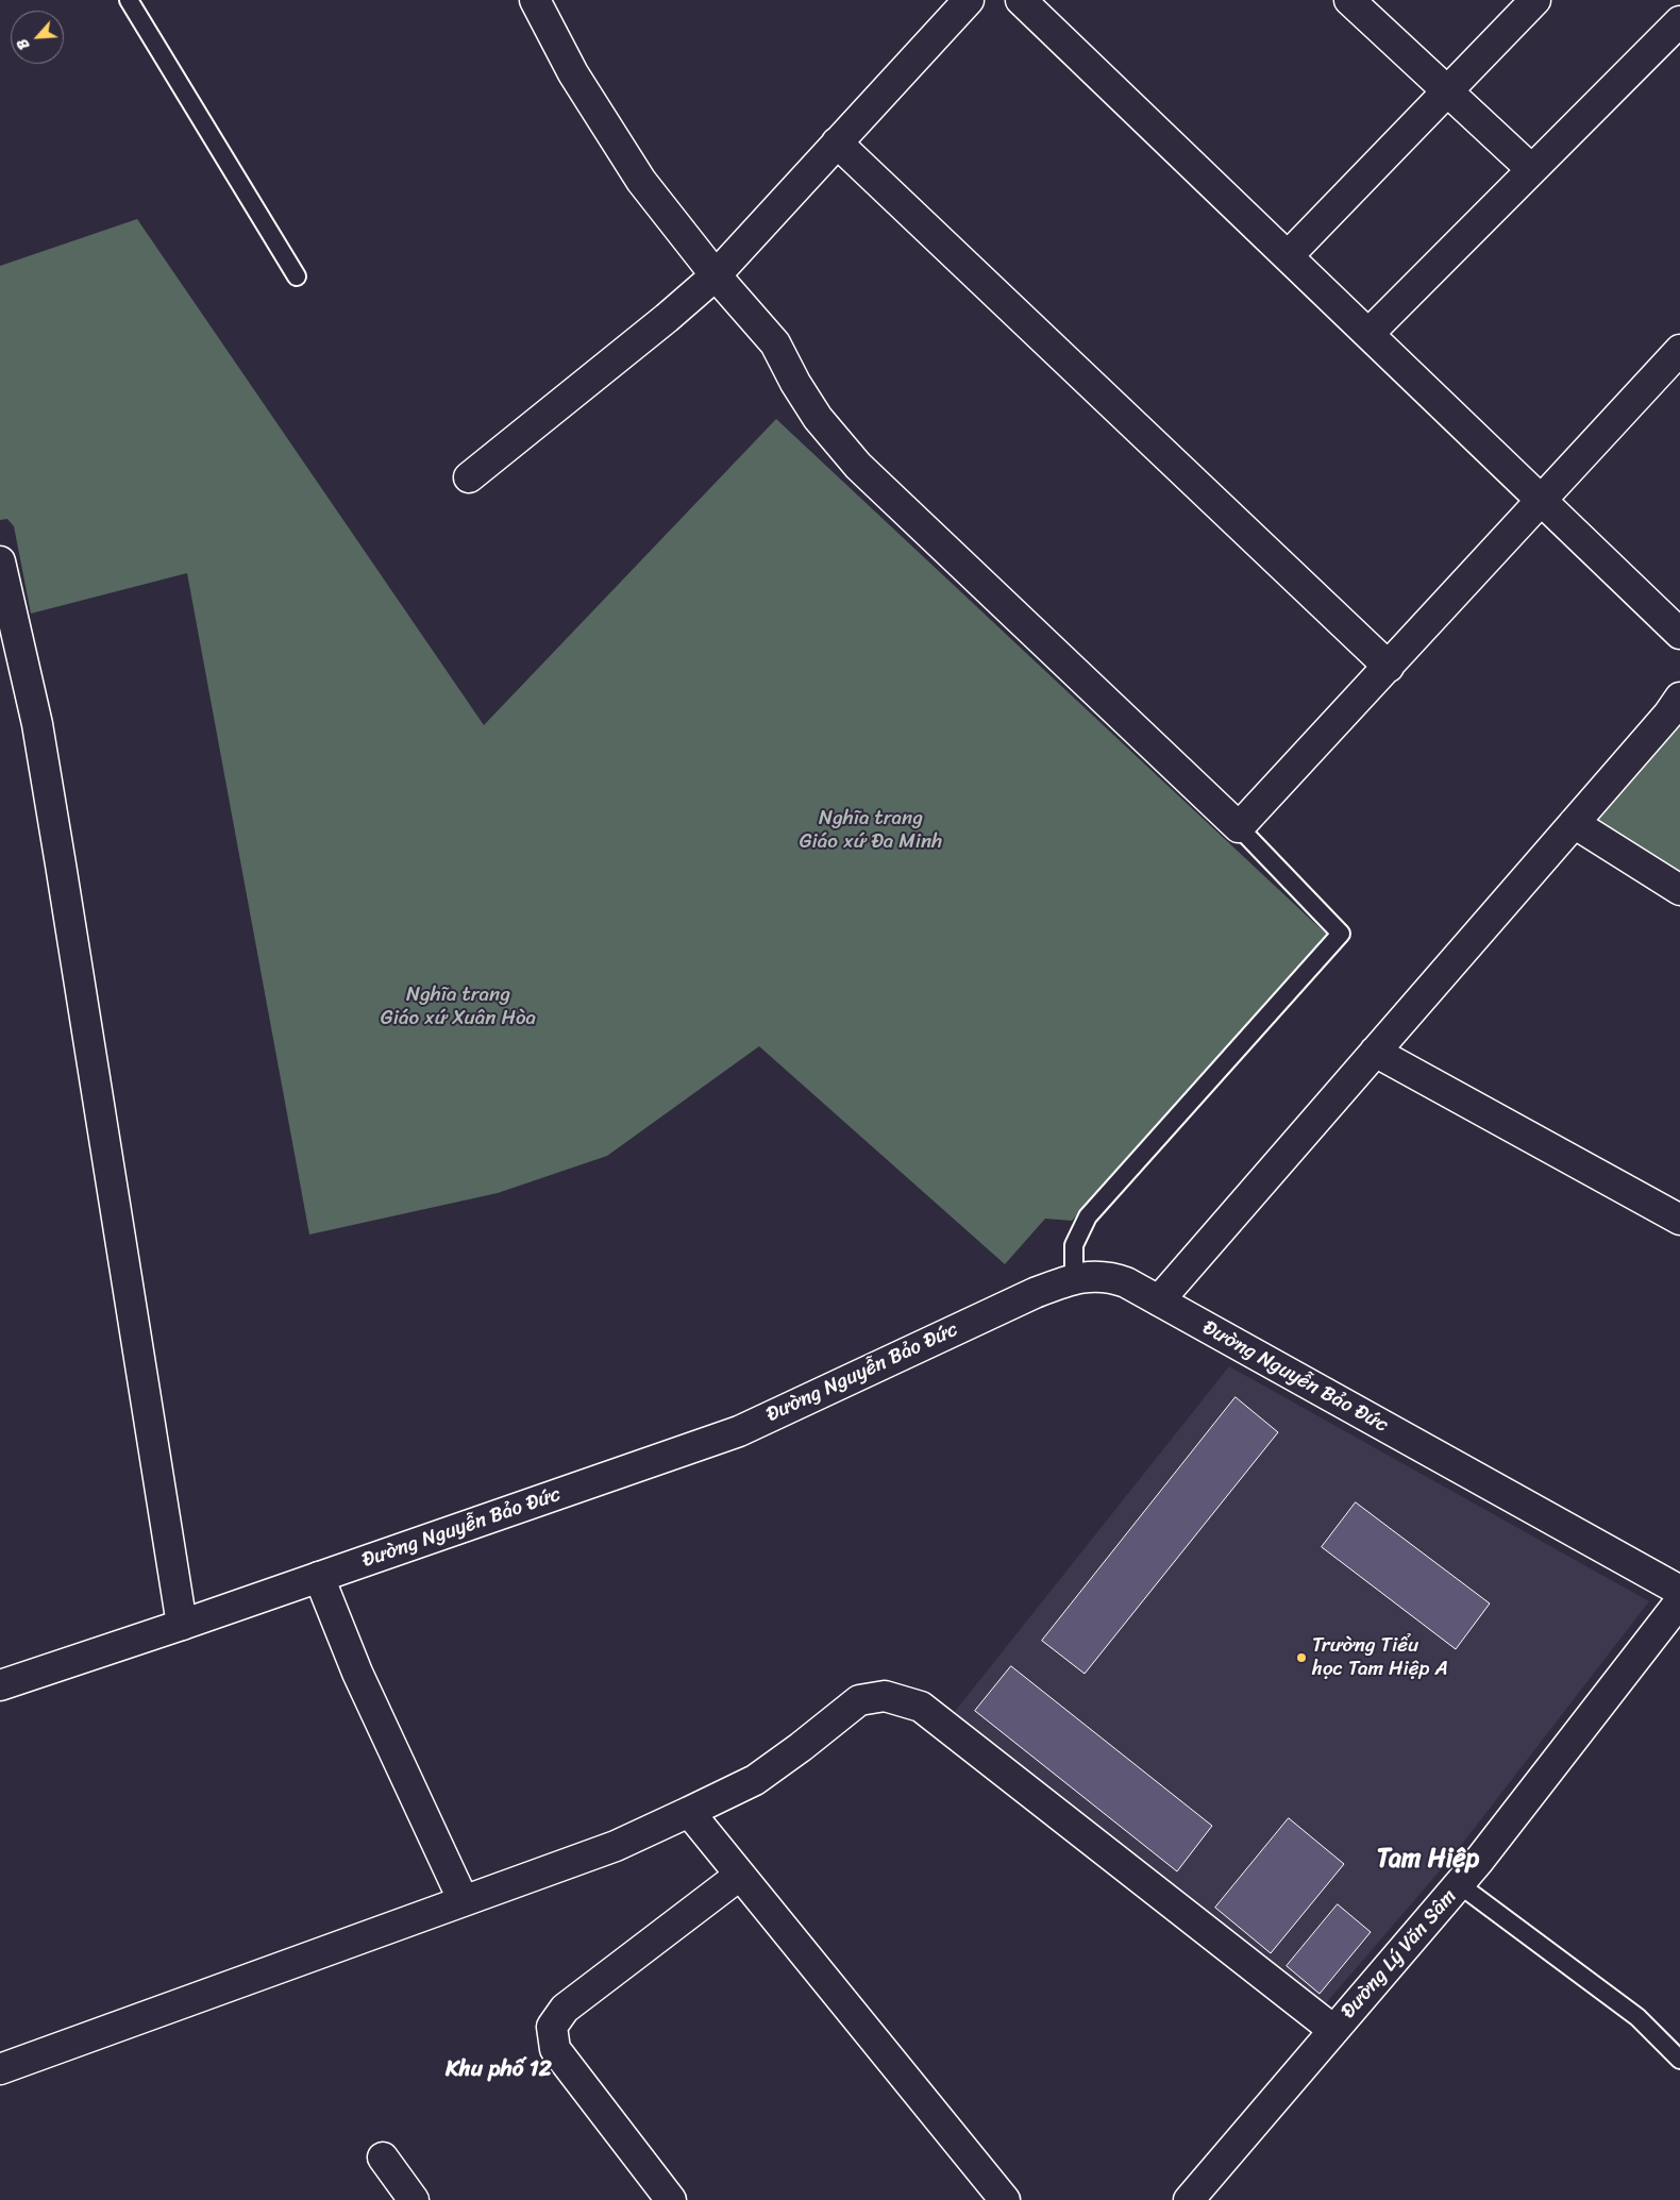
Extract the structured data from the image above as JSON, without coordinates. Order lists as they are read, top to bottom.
{
  "streets": {
    "street": ["Đường Nguyễn Bảo Đức", "Đường Lý Văn Sâm"]
  },
  "districts": ["Tam Hiệp", "Khu phố 12"],
  "parks": ["Nghĩa trang Giáo xứ Đa Minh", "Nghĩa trang Giáo xứ Xuân Hòa"],
  "places": ["Trường Tiểu học Tam Hiệp A"],
  "north": "bottom left"
}
